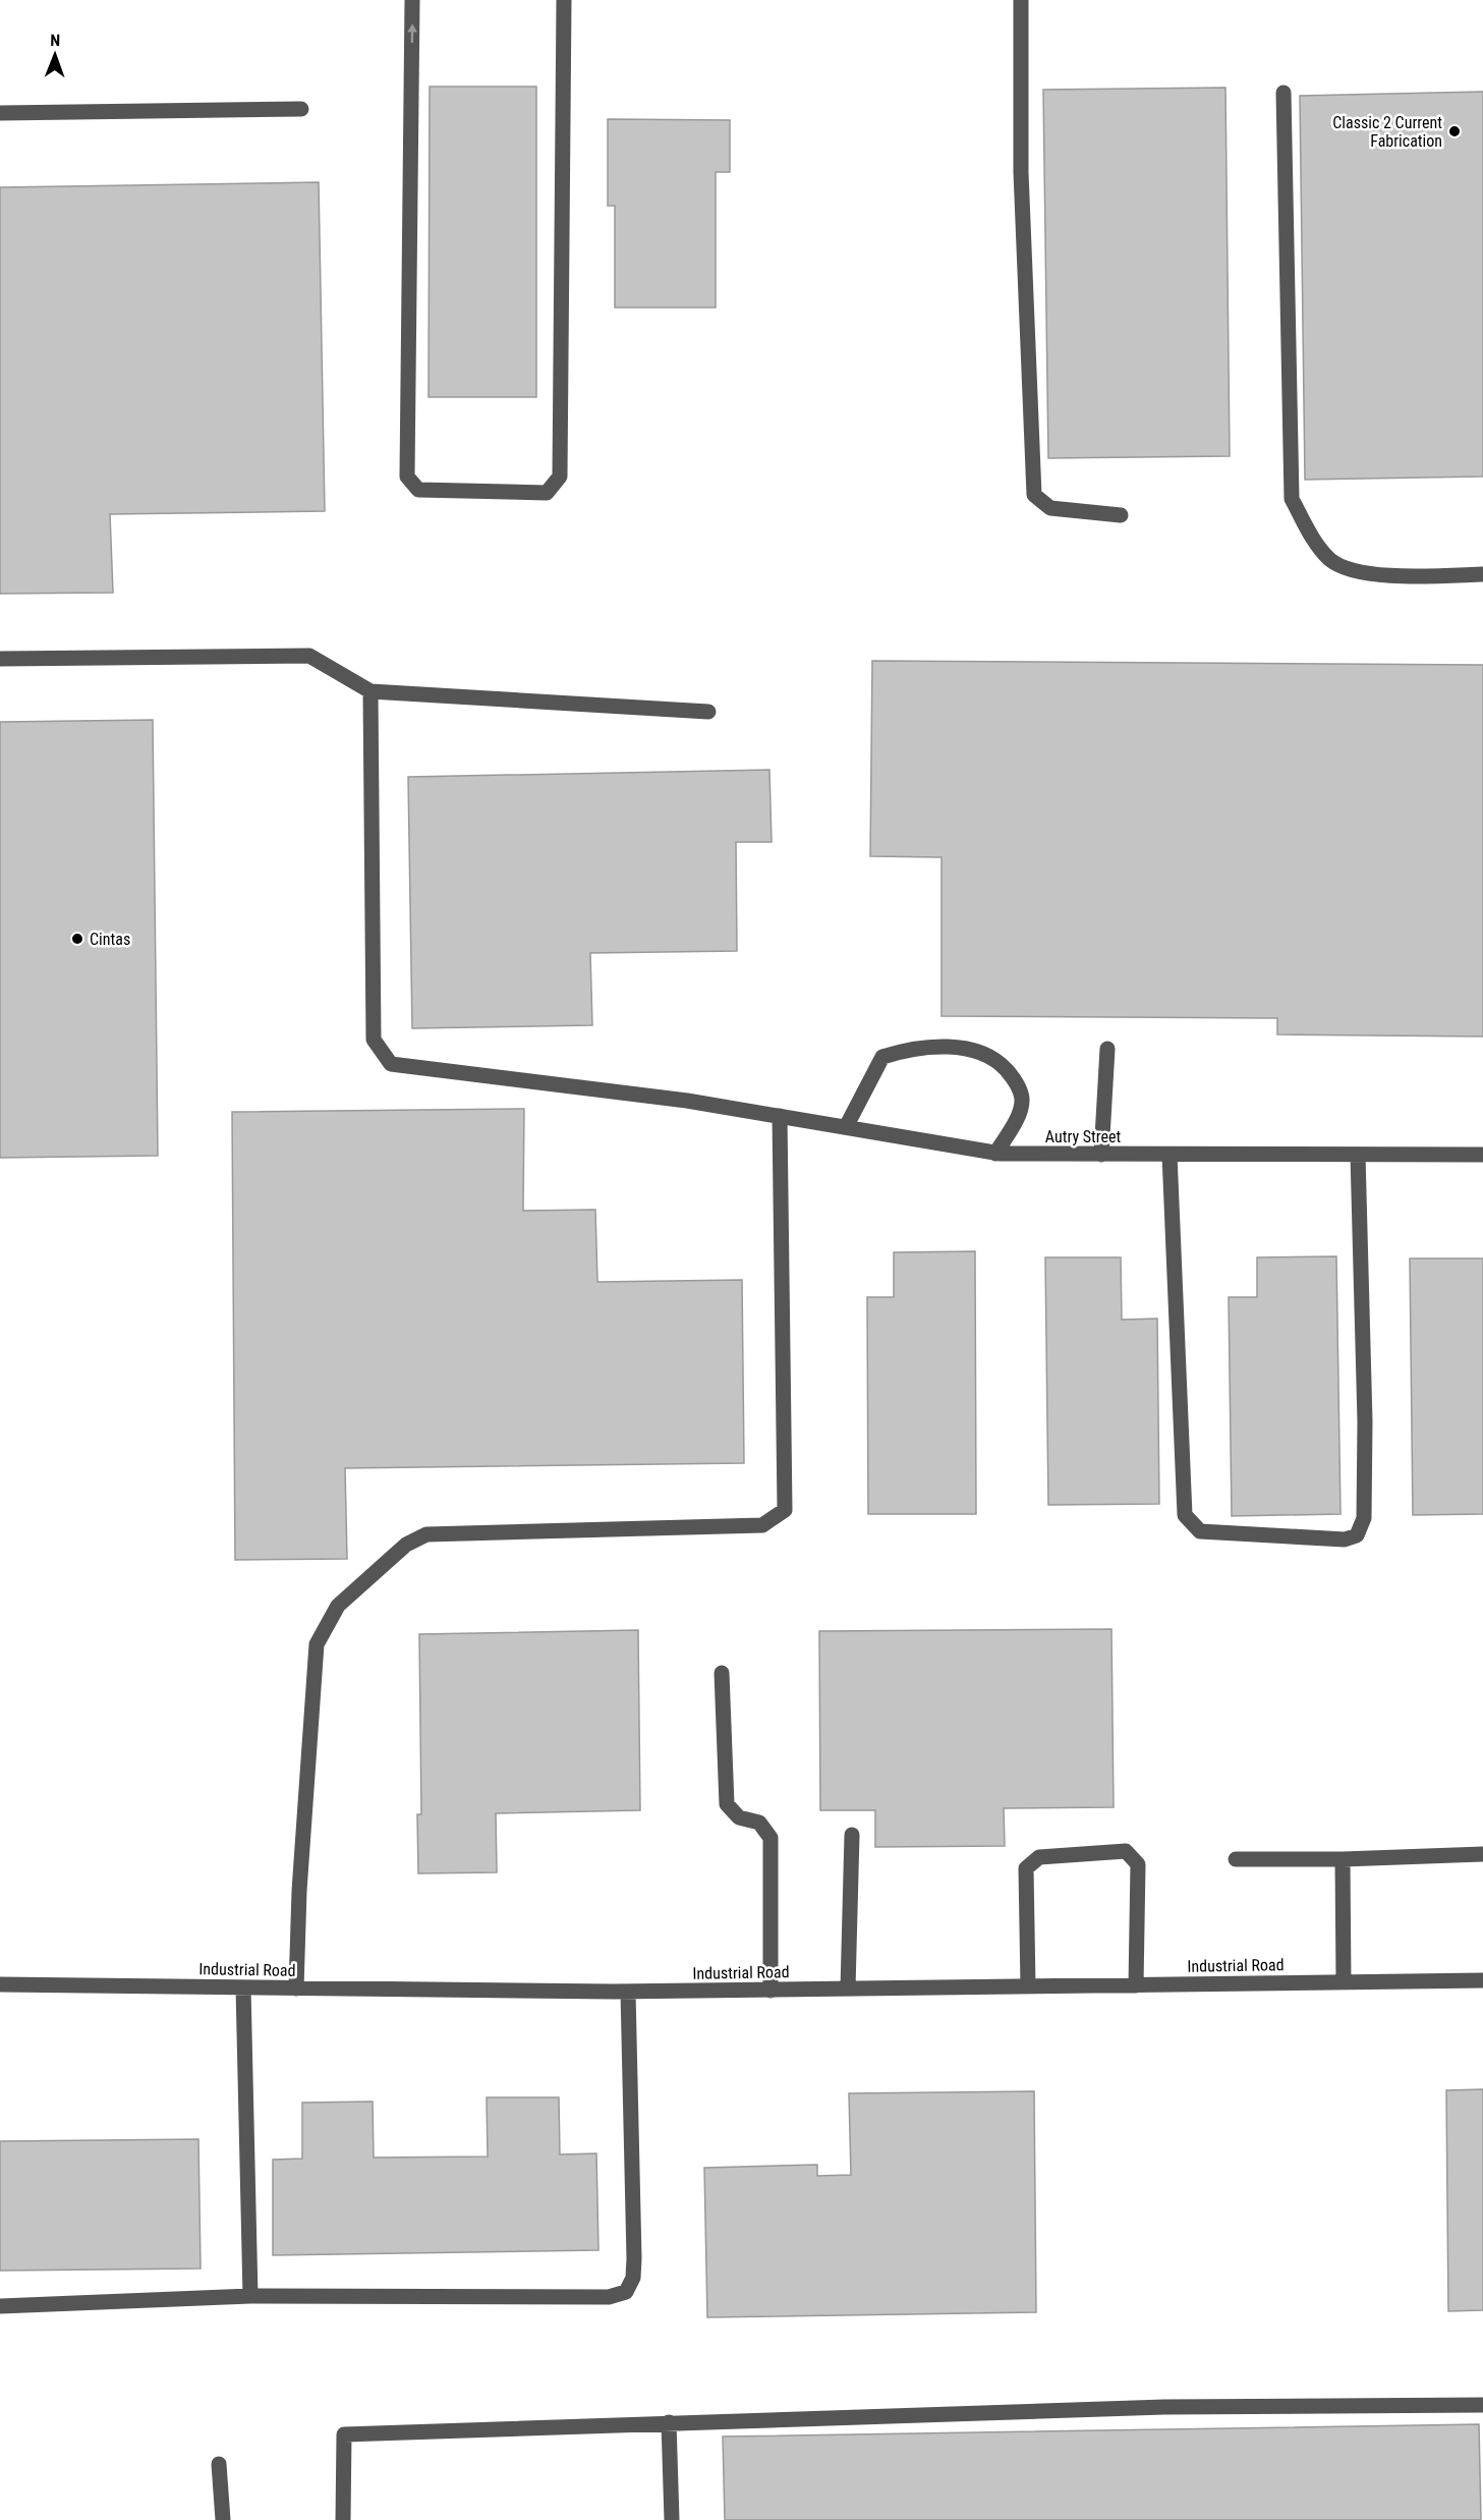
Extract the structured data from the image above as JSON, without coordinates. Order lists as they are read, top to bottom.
{
  "streets": {
    "street": ["Autry Street", "Industrial Road"]
  },
  "places": ["Classic 2 Current Fabrication", "Cintas"],
  "north": "top"
}
